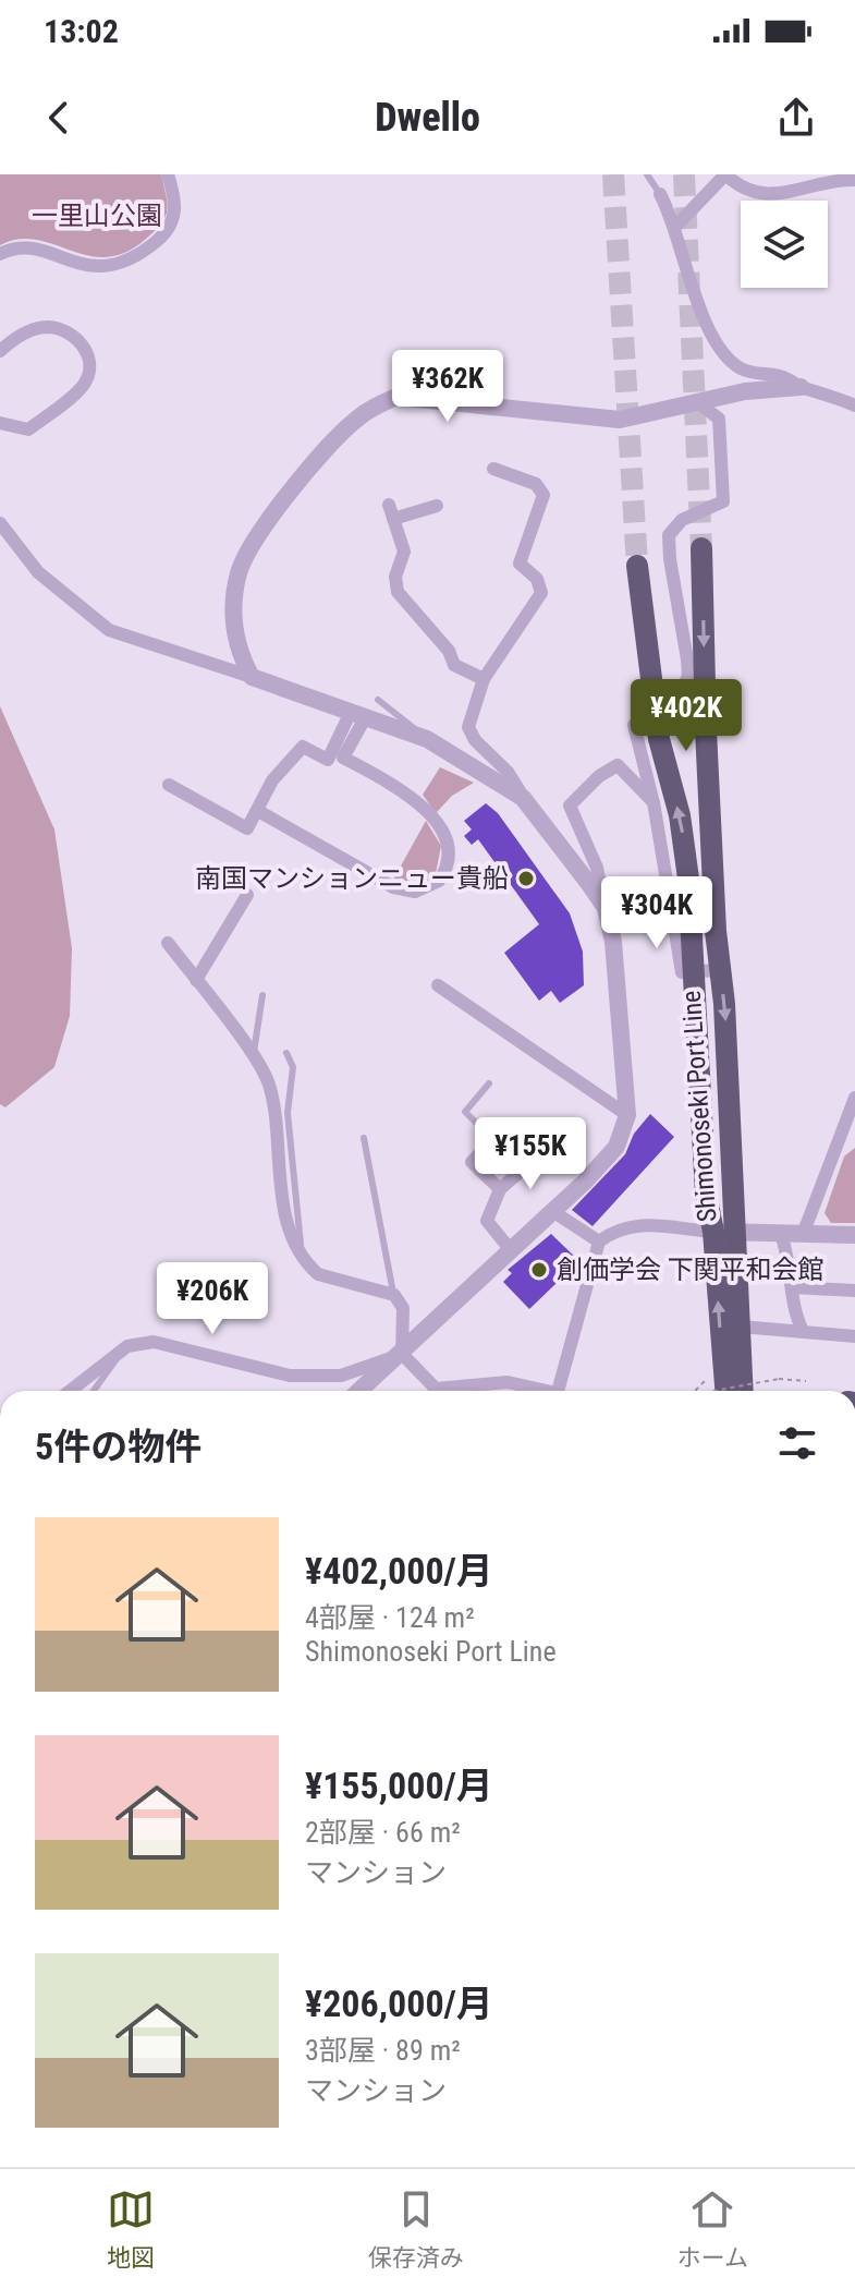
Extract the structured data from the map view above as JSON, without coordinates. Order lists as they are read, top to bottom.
{
  "streets": {
    "main road": ["Shimonoseki Port Line"]
  },
  "parks": ["一里山公園"],
  "places": ["南国マンションニュー貴船", "創価学会 下関平和会館"],
  "page": {
    "status": "13:02",
    "header": "Dwello",
    "price": [
      "¥362K",
      "¥402K",
      "¥304K",
      "¥155K",
      "¥206K"
    ],
    "heading": "5件の物件",
    "list": [
      {
        "name": "¥402,000/月",
        "note": "4部屋 · 124 m² · Shimonoseki Port Line"
      },
      {
        "name": "¥155,000/月",
        "note": "2部屋 · 66 m² · マンション"
      },
      {
        "name": "¥206,000/月",
        "note": "3部屋 · 89 m² · マンション"
      }
    ],
    "tabs": ["地図", "保存済み", "ホーム"]
  }
}
